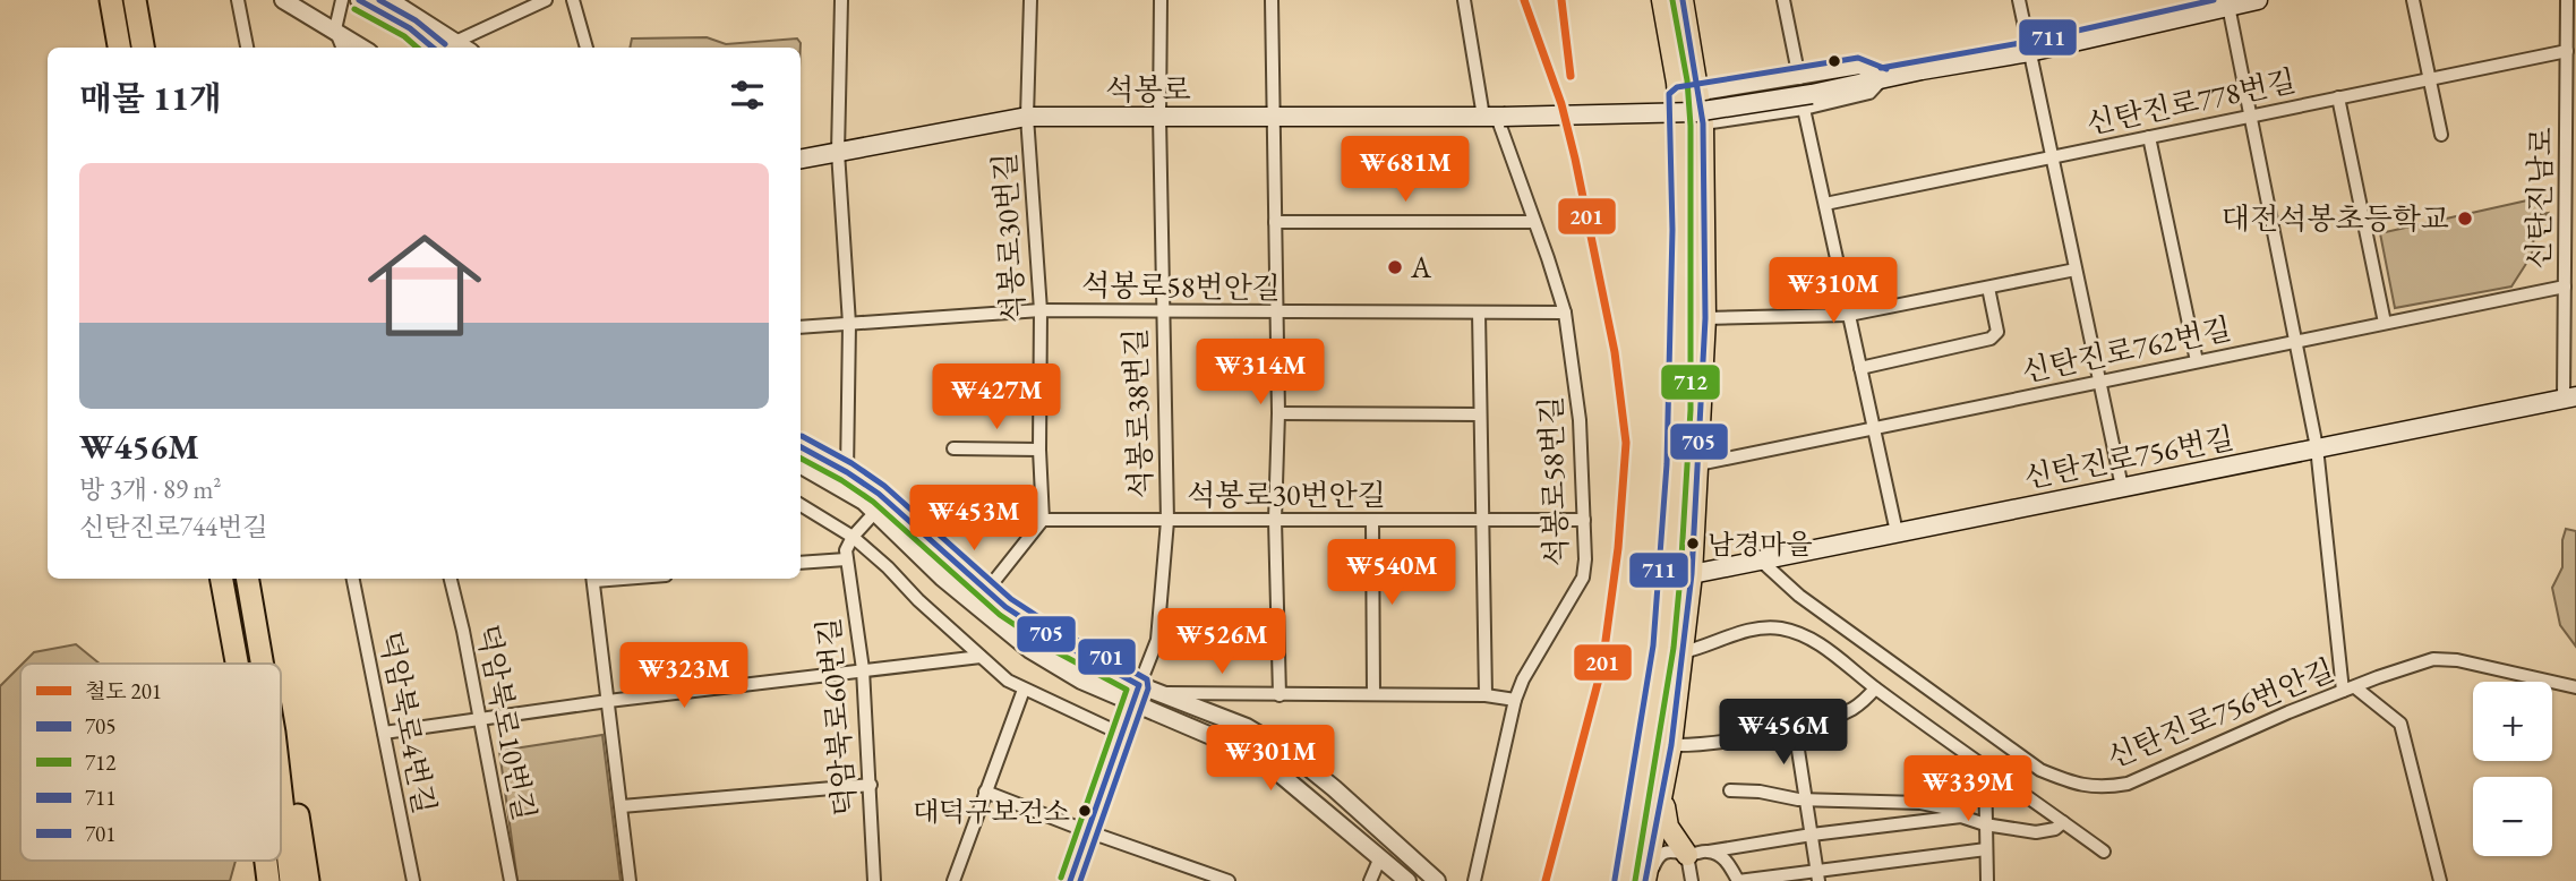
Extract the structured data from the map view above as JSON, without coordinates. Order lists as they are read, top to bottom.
{
  "streets": {
    "main road": ["석봉로", "신탄진로756번길"],
    "street": [
      "신탄진로778번길",
      "신탄진남로",
      "석봉로30번길",
      "석봉로58번안길",
      "신탄진로762번길",
      "석봉로38번길",
      "석봉로58번길",
      "석봉로30번안길",
      "신탄진로756번안길",
      "덕암북로60번길",
      "덕암북로4번길",
      "덕암북로10번길"
    ]
  },
  "crossings": [
    ["석봉로", "석봉로30번길"],
    ["석봉로", "석봉로38번길"],
    ["석봉로", "석봉로58번길"],
    ["신탄진로778번길", "신탄진남로"],
    ["신탄진남로", "신탄진로762번길"],
    ["신탄진남로", "신탄진로756번길"],
    ["석봉로30번길", "석봉로58번안길"],
    ["석봉로30번길", "석봉로30번안길"],
    ["석봉로58번안길", "석봉로38번길"],
    ["석봉로58번안길", "석봉로58번길"],
    ["석봉로38번길", "석봉로30번안길"],
    ["신탄진로756번길", "신탄진로756번안길"],
    ["석봉로58번길", "석봉로30번안길"]
  ],
  "places": [
    "대전석봉초등학교",
    "A",
    "남경마을",
    "대덕구보건소"
  ],
  "lines": [
    "rail line 201",
    "transit line 705",
    "transit line 712",
    "transit line 711",
    "transit line 701"
  ],
  "legend": [
    "철도 201",
    "705",
    "712",
    "711",
    "701"
  ],
  "page": {
    "heading": "매물 11개",
    "price": [
      "₩681M",
      "₩310M",
      "₩314M",
      "₩427M",
      "₩453M",
      "₩540M",
      "₩526M",
      "₩323M",
      "₩456M",
      "₩301M",
      "₩339M"
    ],
    "list": [
      {
        "name": "₩456M",
        "note": "방 3개 · 89 m² · 신탄진로744번길"
      }
    ],
    "map_buttons": ["+", "−"]
  }
}
